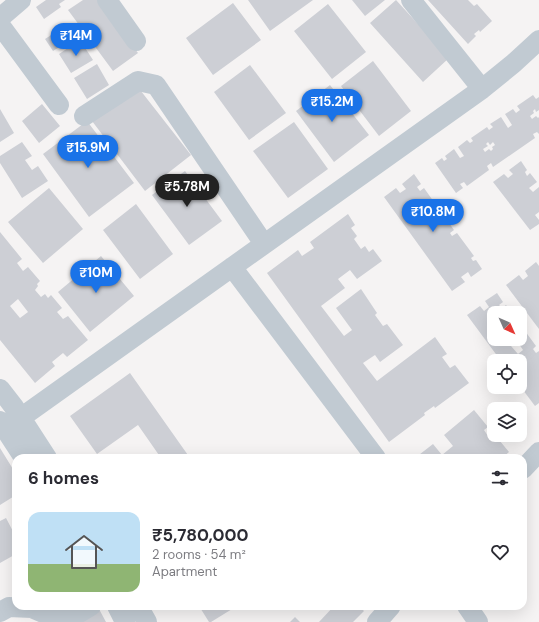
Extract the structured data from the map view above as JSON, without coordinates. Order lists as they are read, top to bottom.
{
  "north": "bottom right",
  "page": {
    "price": [
      "₹14M",
      "₹15.2M",
      "₹15.9M",
      "₹5.78M",
      "₹10.8M",
      "₹10M"
    ],
    "heading": "6 homes",
    "list": [
      {
        "name": "₹5,780,000",
        "note": "2 rooms · 54 m² · Apartment"
      }
    ]
  }
}
